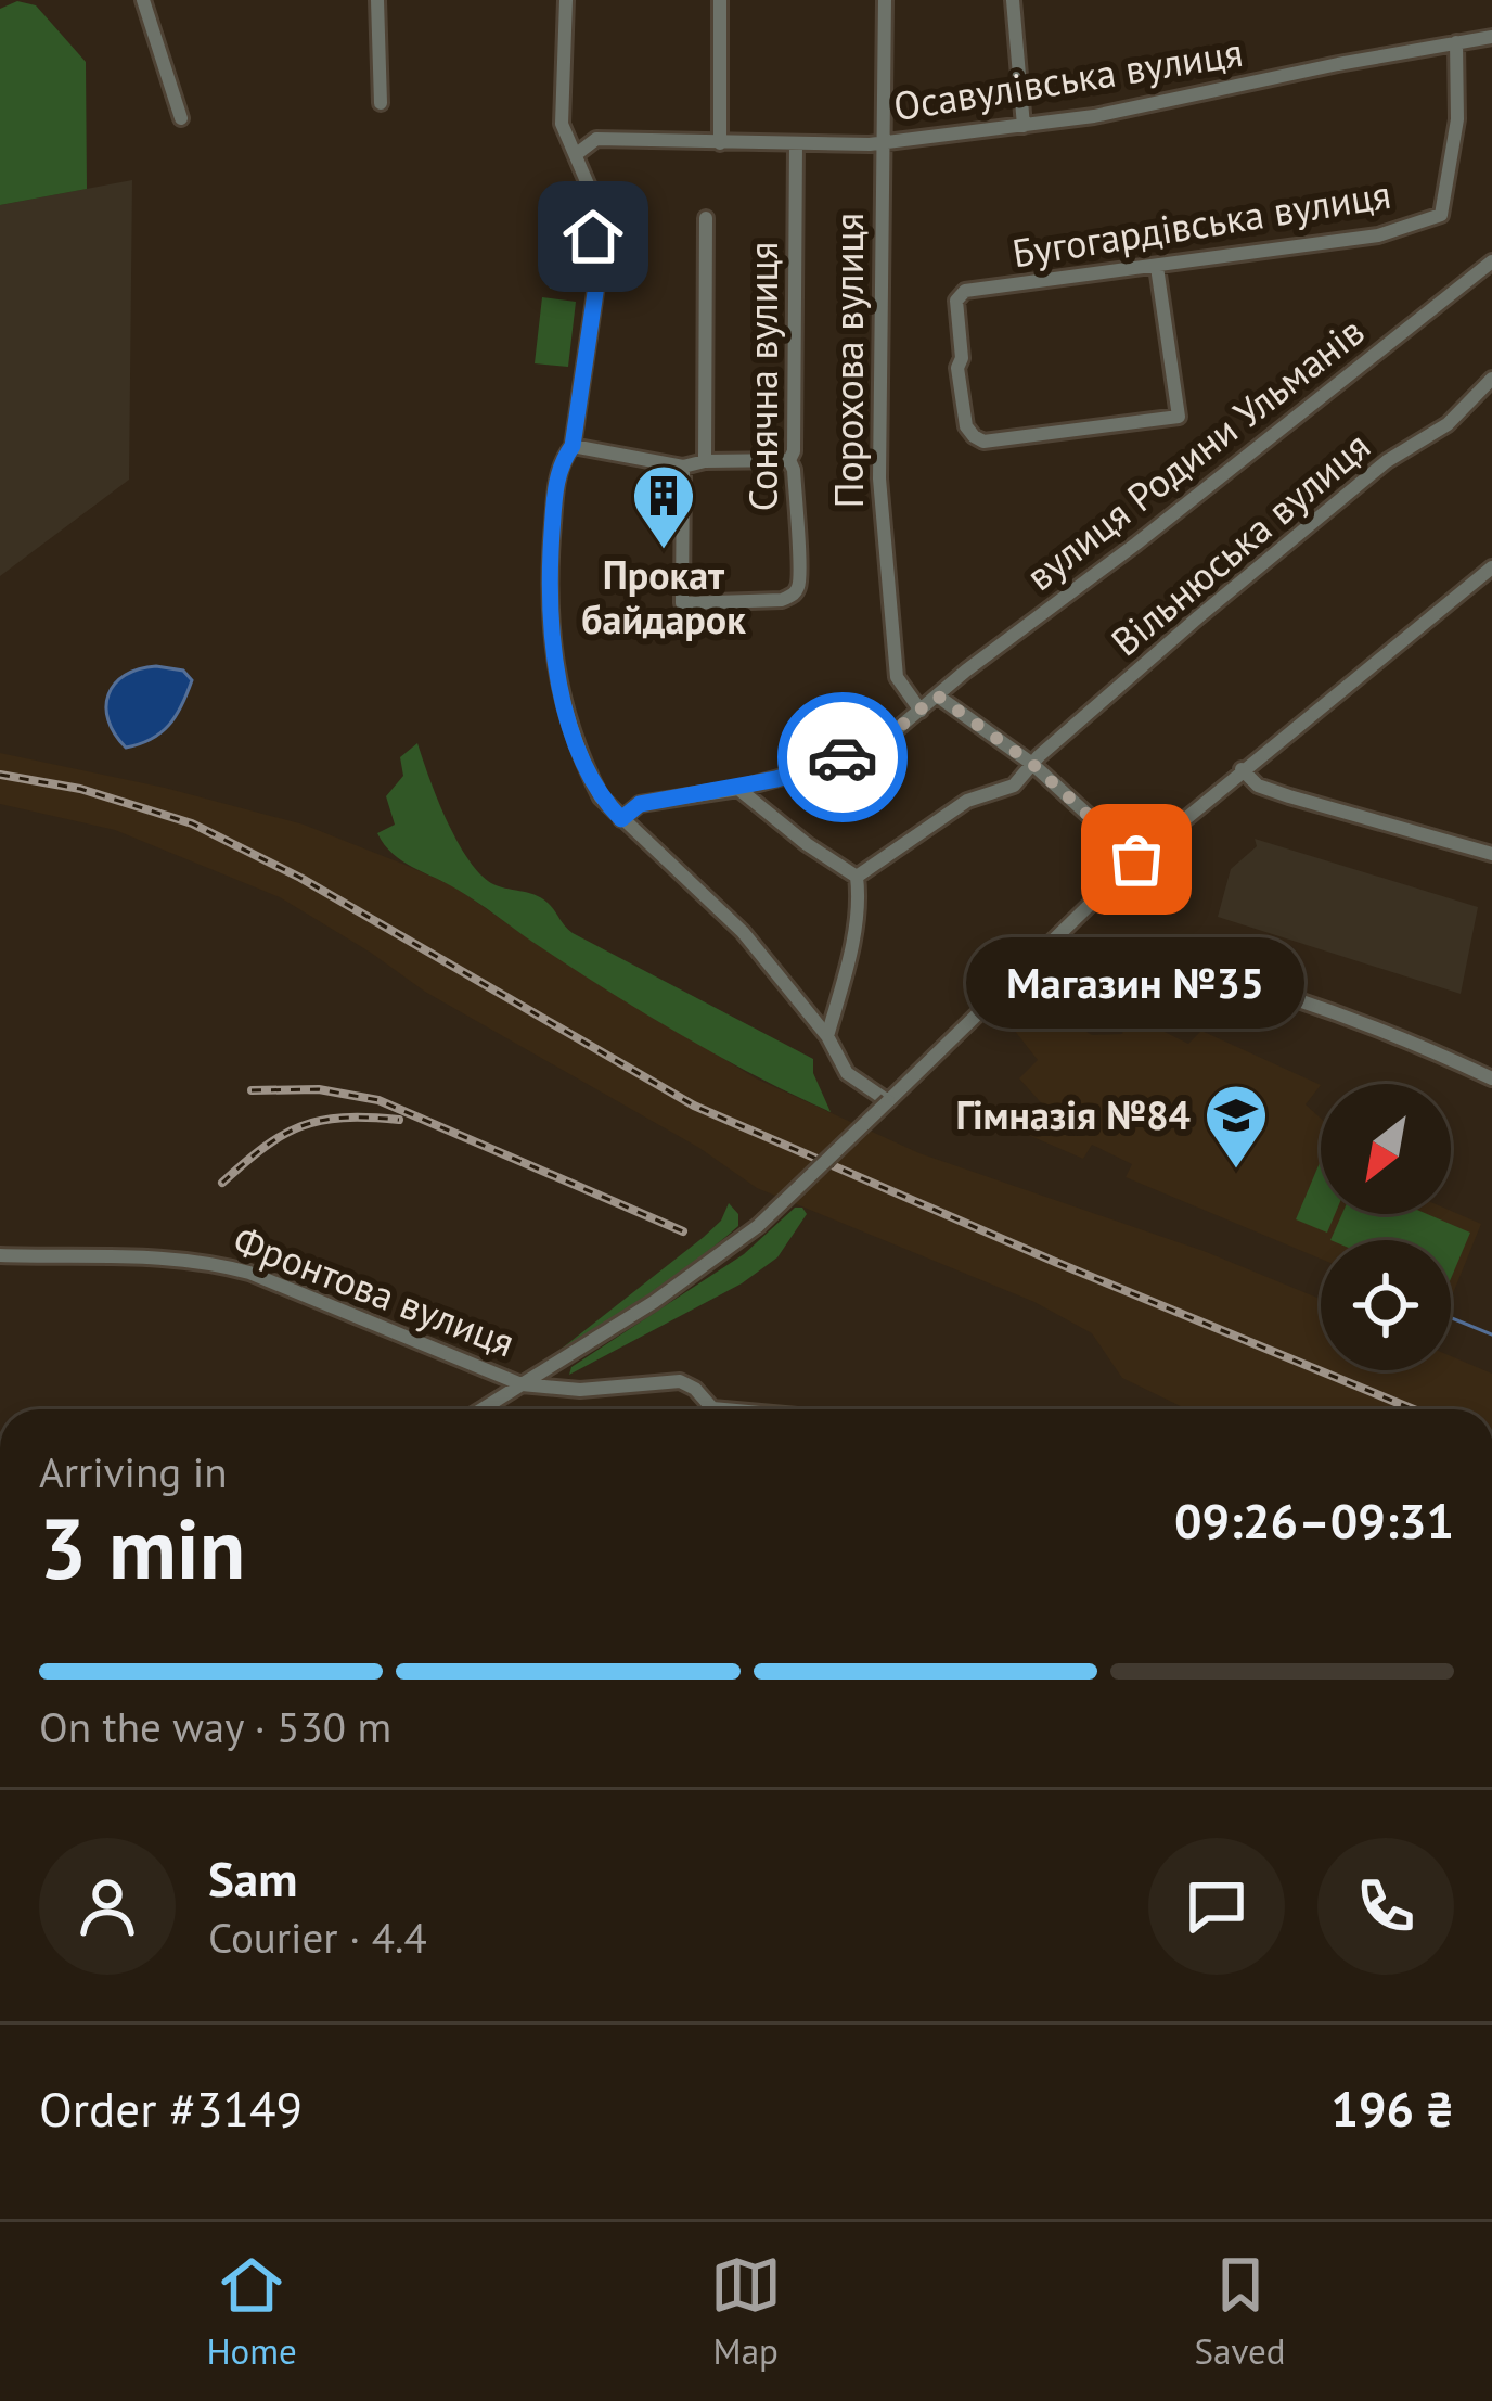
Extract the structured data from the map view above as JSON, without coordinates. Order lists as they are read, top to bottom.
{
  "streets": {
    "street": [
      "Осавулівська вулиця",
      "Бугогардівська вулиця",
      "Порохова вулиця",
      "Сонячна вулиця",
      "вулиця Родини Ульманів",
      "Вільнюська вулиця",
      "Фронтова вулиця"
    ]
  },
  "crossings": [
    ["Осавулівська вулиця", "Бугогардівська вулиця"],
    ["Осавулівська вулиця", "Порохова вулиця"],
    ["Осавулівська вулиця", "Сонячна вулиця"],
    ["Порохова вулиця", "вулиця Родини Ульманів"]
  ],
  "places": {
    "building": ["Прокат байдарок"],
    "other": ["Магазин №35"],
    "school or university": ["Гімназія №84"]
  },
  "north": "bottom left",
  "page": {
    "bubble": "Магазин №35",
    "heading": ["3 min", "Arriving in", "09:26–09:31"],
    "panel": [
      "Sam",
      "Courier · 4.4",
      "Order #3149",
      "196 ₴"
    ],
    "bar": "On the way · 530 m",
    "tabs": ["Home", "Map", "Saved"]
  }
}
